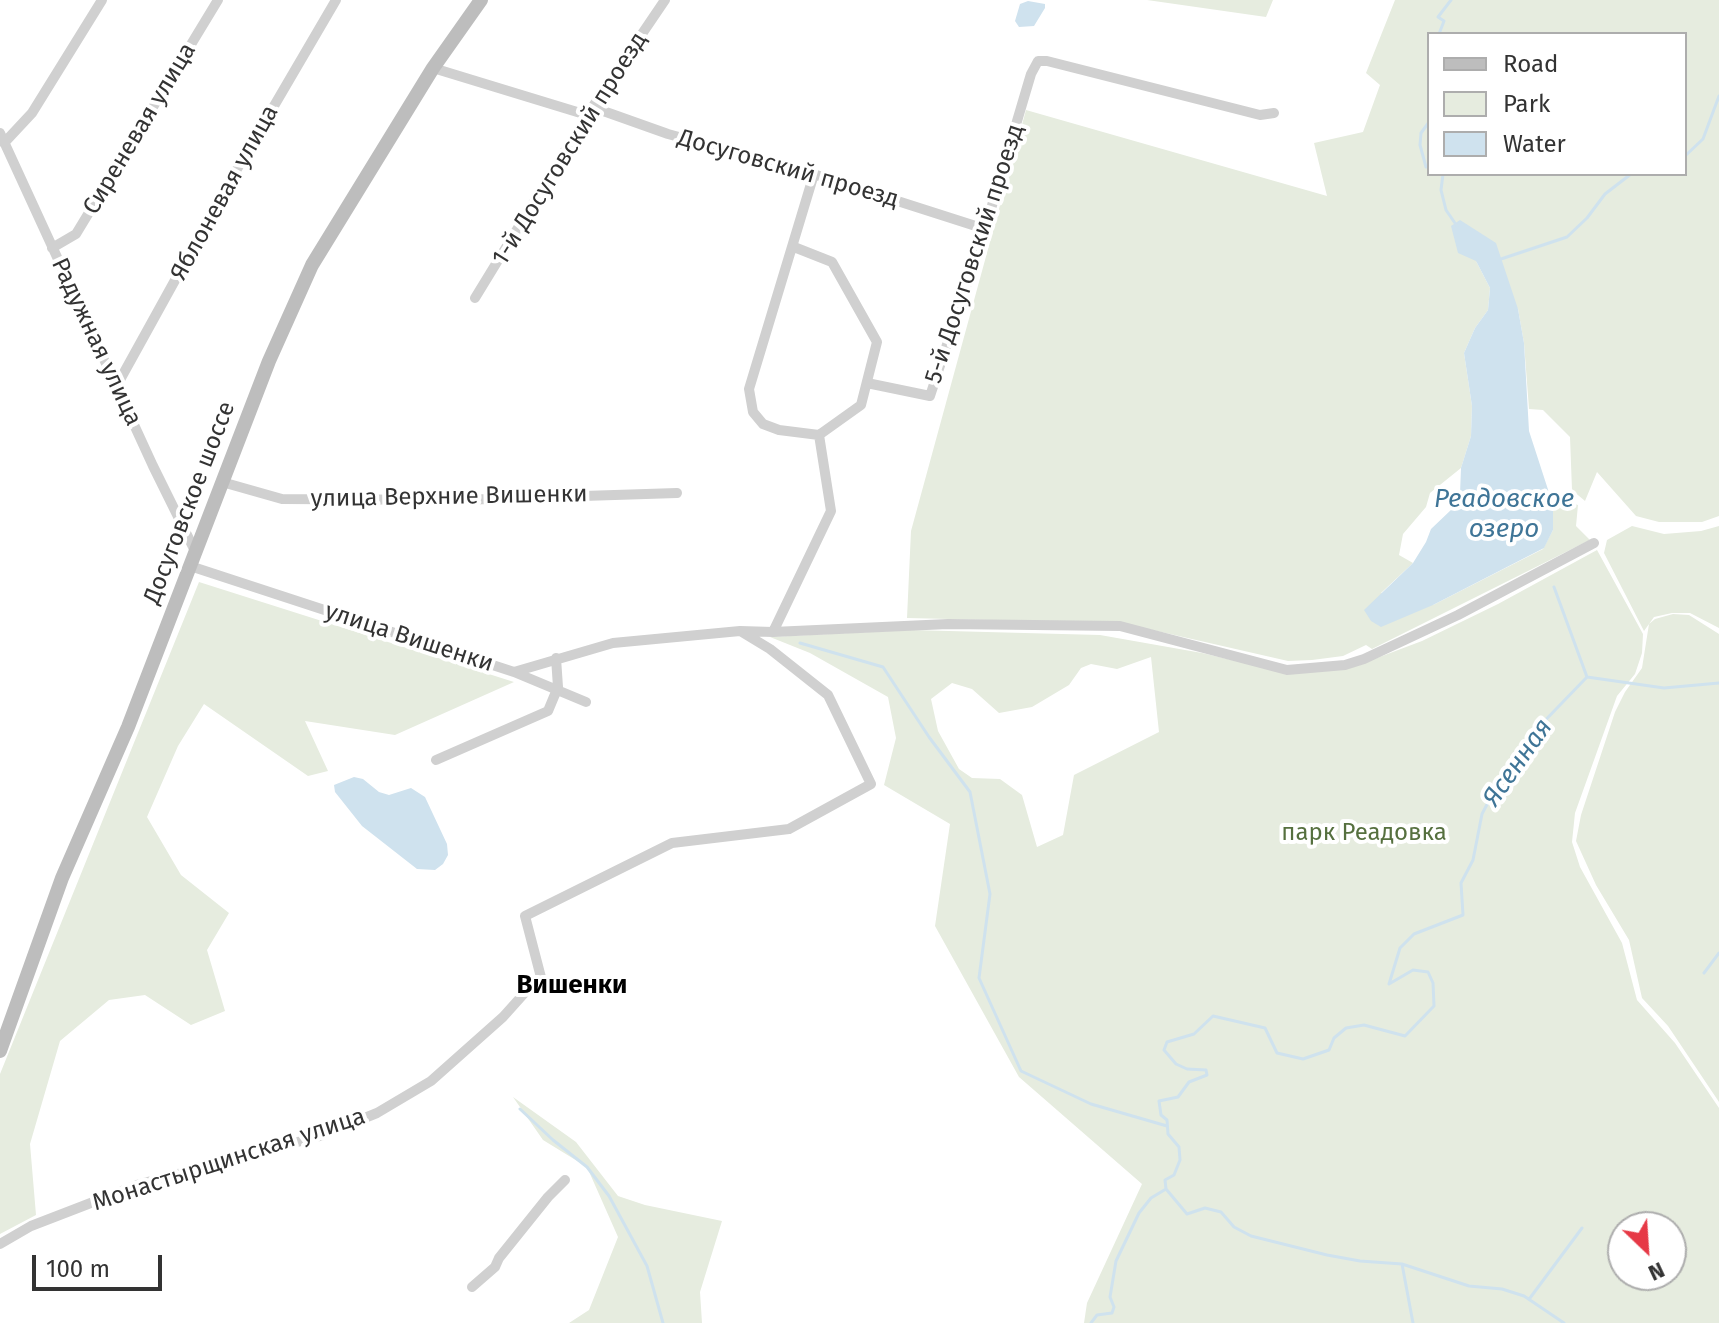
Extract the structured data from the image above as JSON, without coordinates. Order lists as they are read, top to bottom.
{
  "streets": {
    "main road": ["Досуговское шоссе"],
    "street": [
      "Сиреневая улица",
      "1-й Досуговский проезд",
      "Досуговский проезд",
      "Яблоневая улица",
      "5-й Досуговский проезд",
      "Радужная улица",
      "улица Верхние Вишенки",
      "улица Вишенки",
      "Монастырщинская улица"
    ]
  },
  "crossings": [
    ["Сиреневая улица", "Радужная улица"],
    ["1-й Досуговский проезд", "Досуговский проезд"],
    ["Досуговский проезд", "5-й Досуговский проезд"],
    ["Досуговский проезд", "Досуговское шоссе"],
    ["Яблоневая улица", "Радужная улица"],
    ["Радужная улица", "Досуговское шоссе"],
    ["улица Верхние Вишенки", "Досуговское шоссе"],
    ["Досуговское шоссе", "улица Вишенки"]
  ],
  "districts": ["Вишенки"],
  "water": ["Реадовское озеро", "Ясенная"],
  "parks": ["парк Реадовка"],
  "legend": ["Road", "Park", "Water"],
  "scale_bar": "100 m",
  "north": "bottom right"
}
